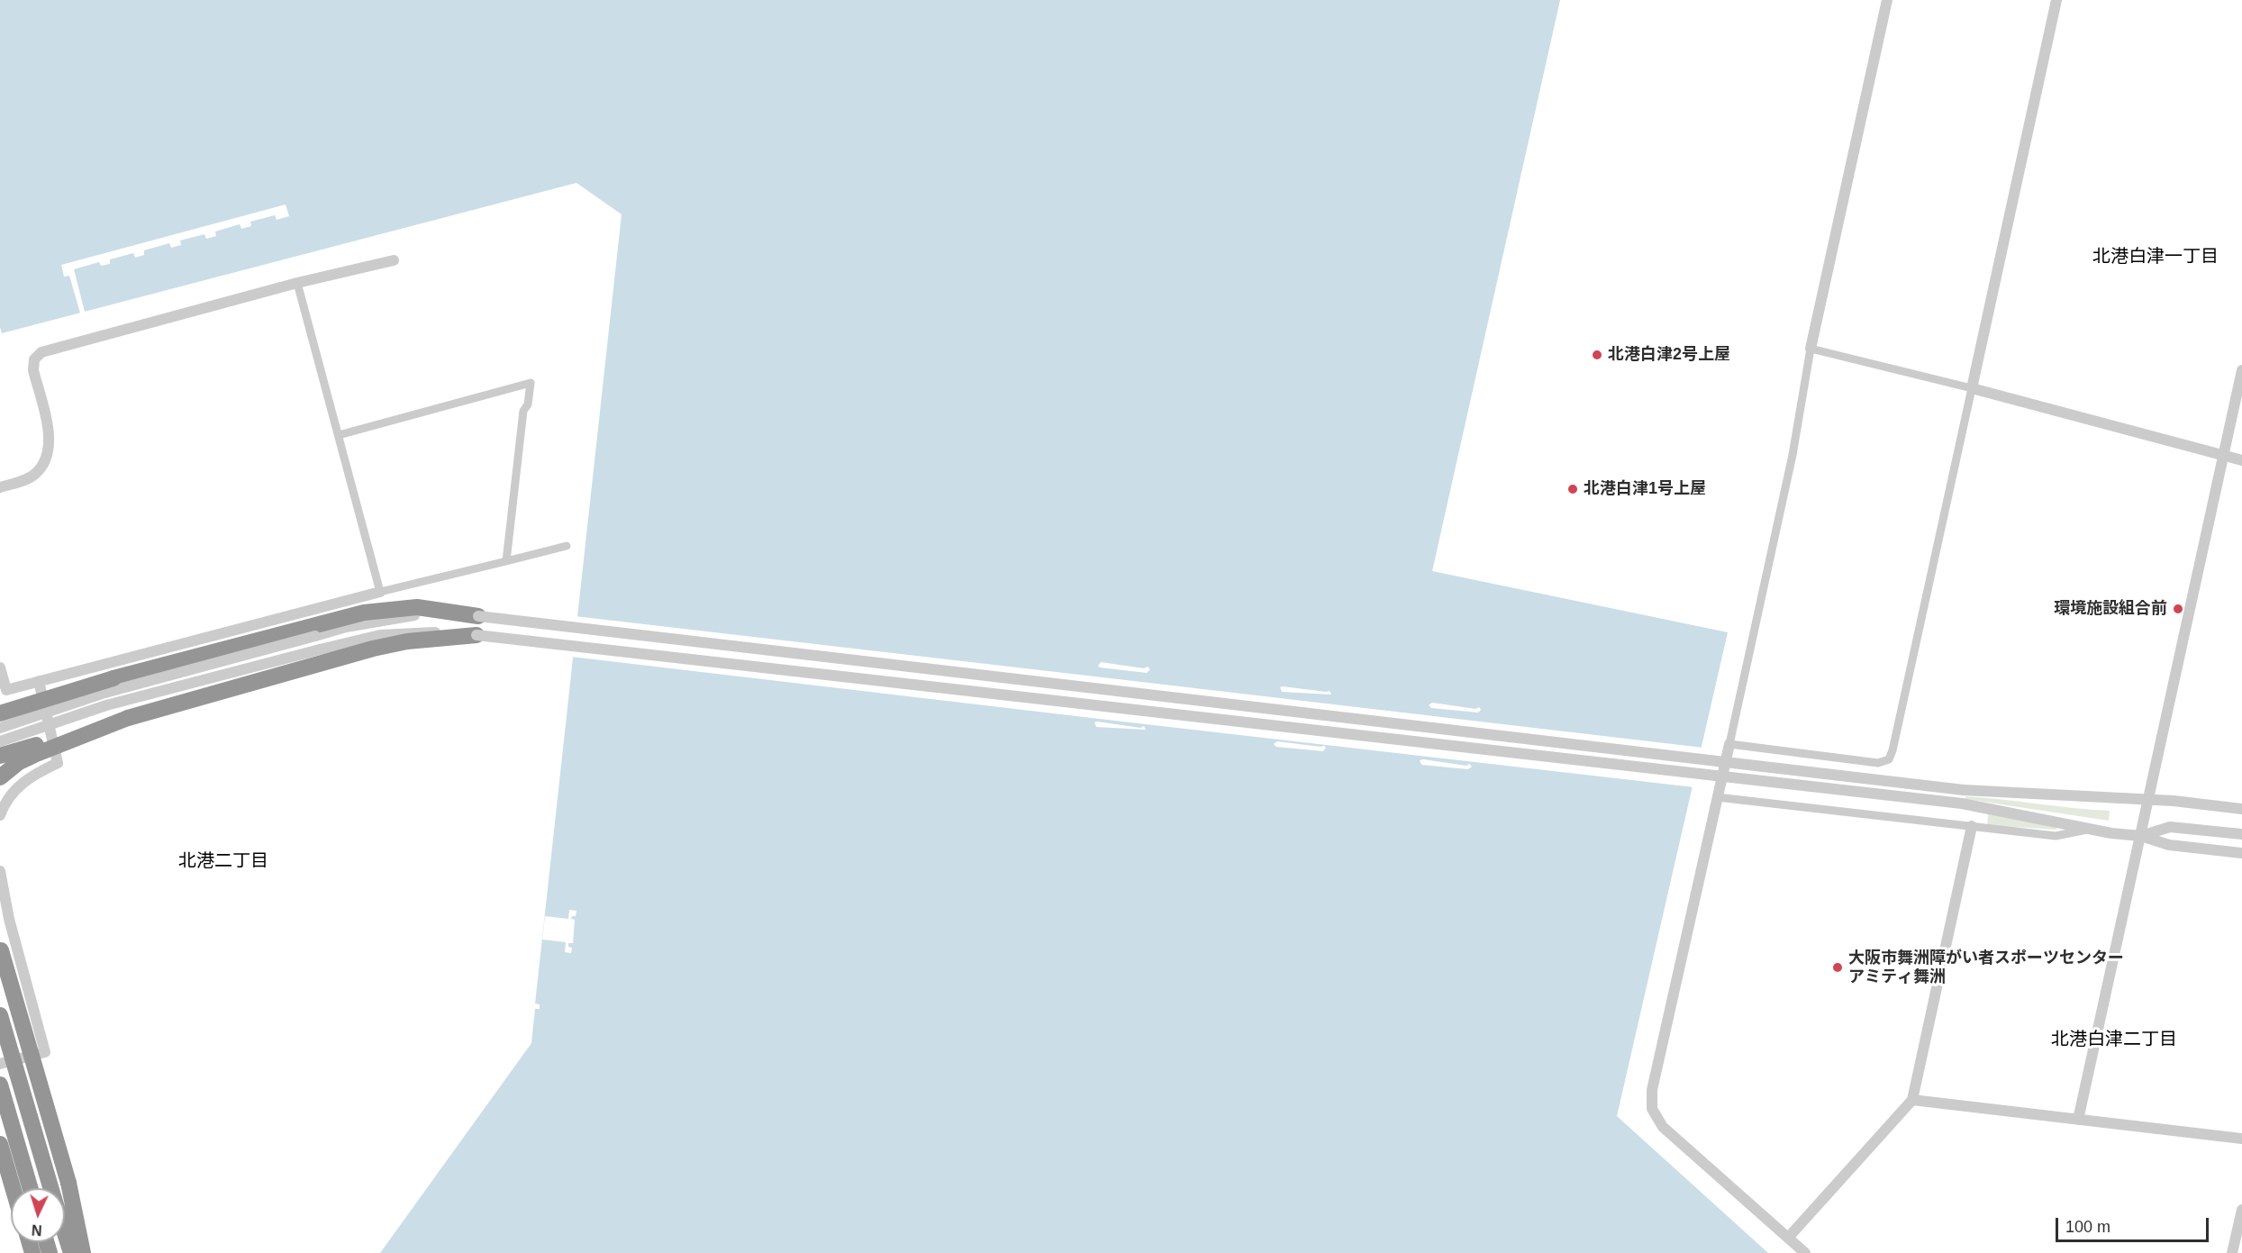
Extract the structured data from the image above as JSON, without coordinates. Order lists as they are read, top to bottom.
{
  "districts": ["北港白津一丁目", "北港二丁目", "北港白津二丁目"],
  "places": [
    "北港白津2号上屋",
    "北港白津1号上屋",
    "環境施設組合前",
    "大阪市舞洲障がい者スポーツセンター アミティ舞洲"
  ],
  "scale_bar": "100 m",
  "north": "bottom"
}
